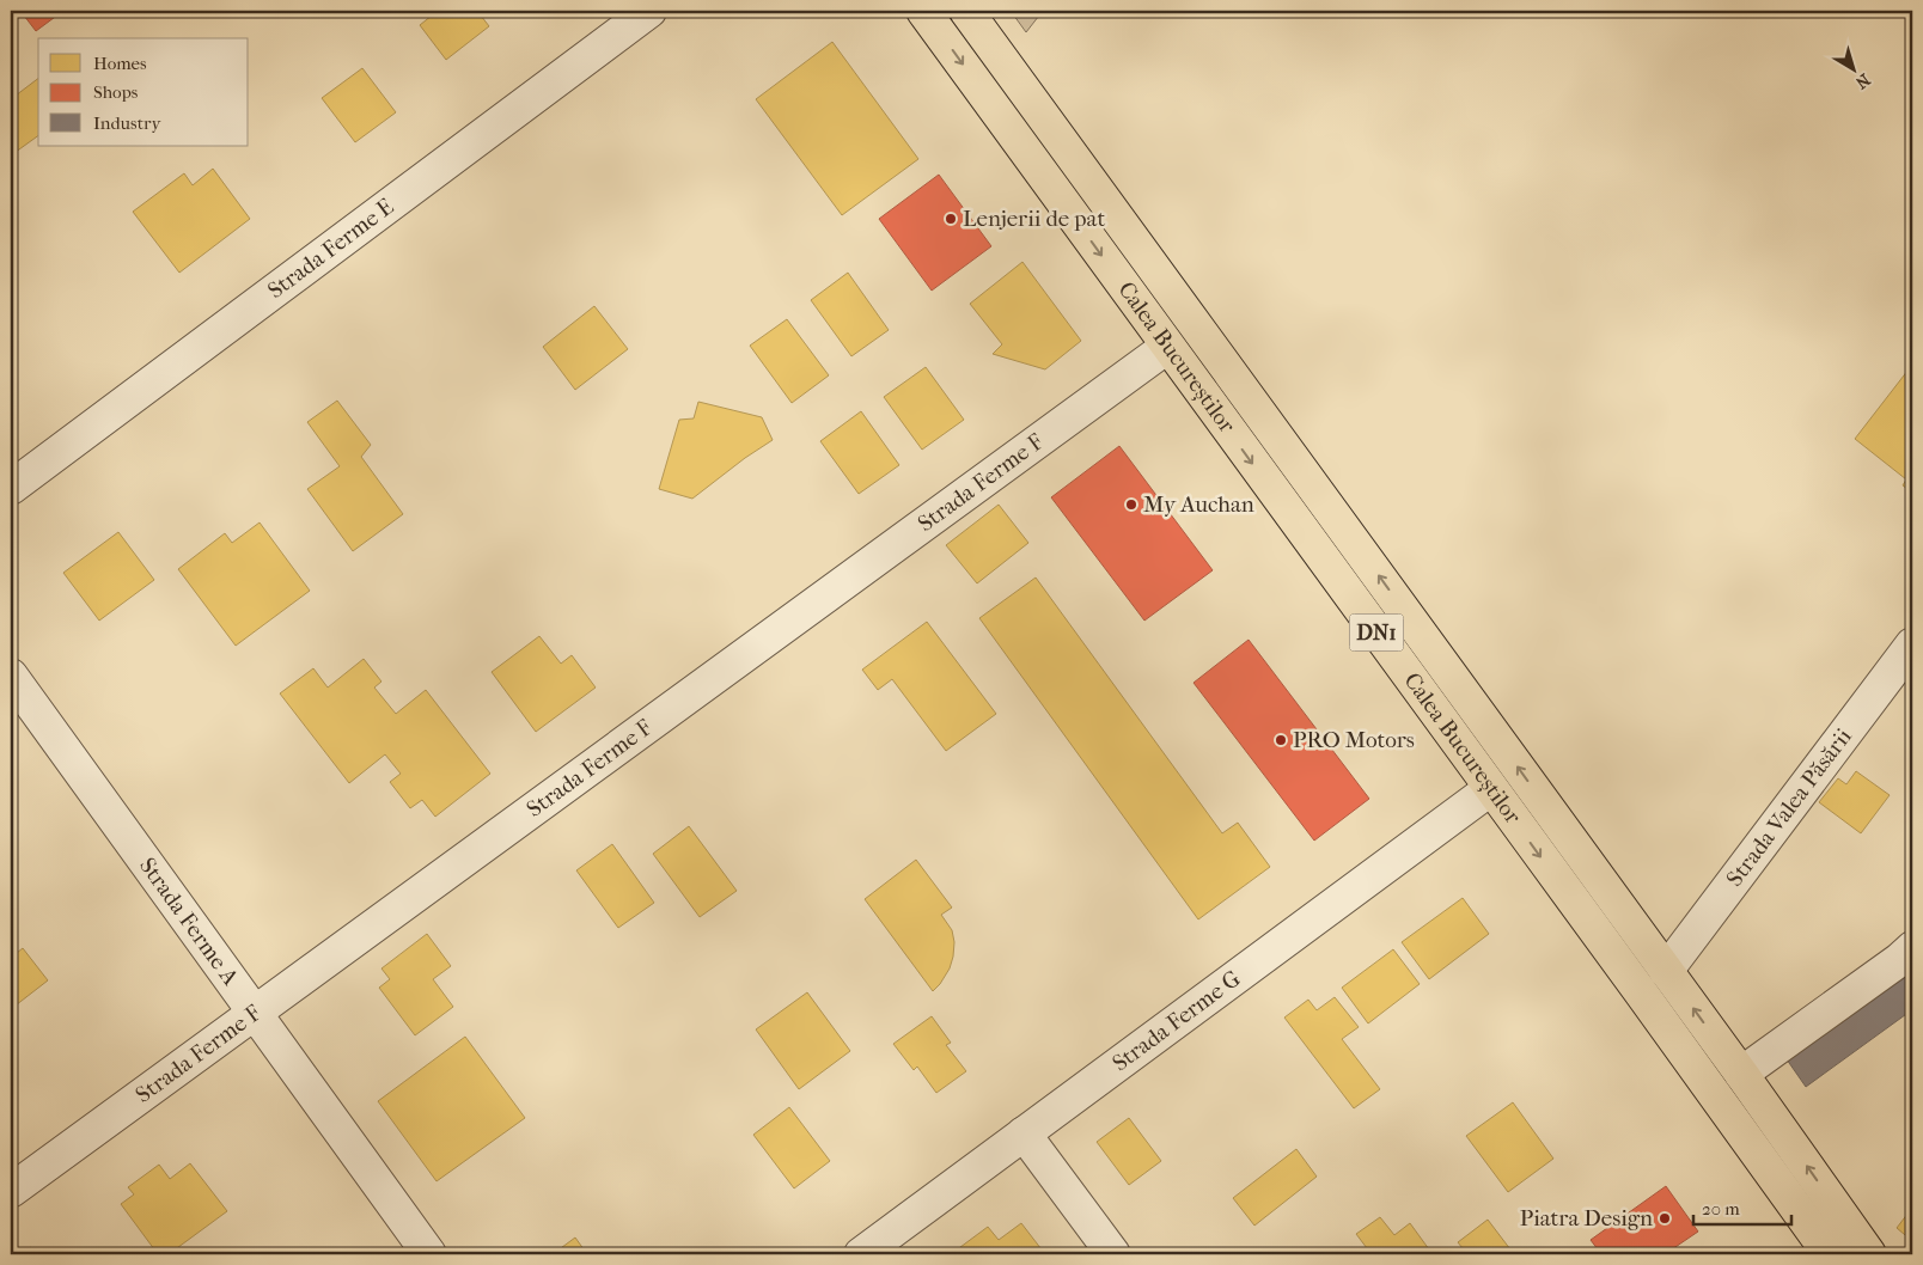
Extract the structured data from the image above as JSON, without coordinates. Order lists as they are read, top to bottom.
{
  "streets": {
    "highway": ["Calea Bucureștilor", "DN1"],
    "street": [
      "Strada Ferme E",
      "Strada Ferme F",
      "Strada Valea Păsării",
      "Strada Ferme A",
      "Strada Ferme G"
    ]
  },
  "crossings": [
    ["Calea Bucureștilor", "Strada Ferme F"],
    ["Calea Bucureștilor", "Strada Valea Păsării"],
    ["Calea Bucureștilor", "Strada Ferme G"],
    ["Strada Ferme F", "Strada Ferme A"]
  ],
  "places": [
    "Lenjerii de pat",
    "My Auchan",
    "PRO Motors",
    "Piatra Design"
  ],
  "legend": ["Homes", "Shops", "Industry"],
  "scale_bar": "20 m",
  "north": "bottom right"
}
